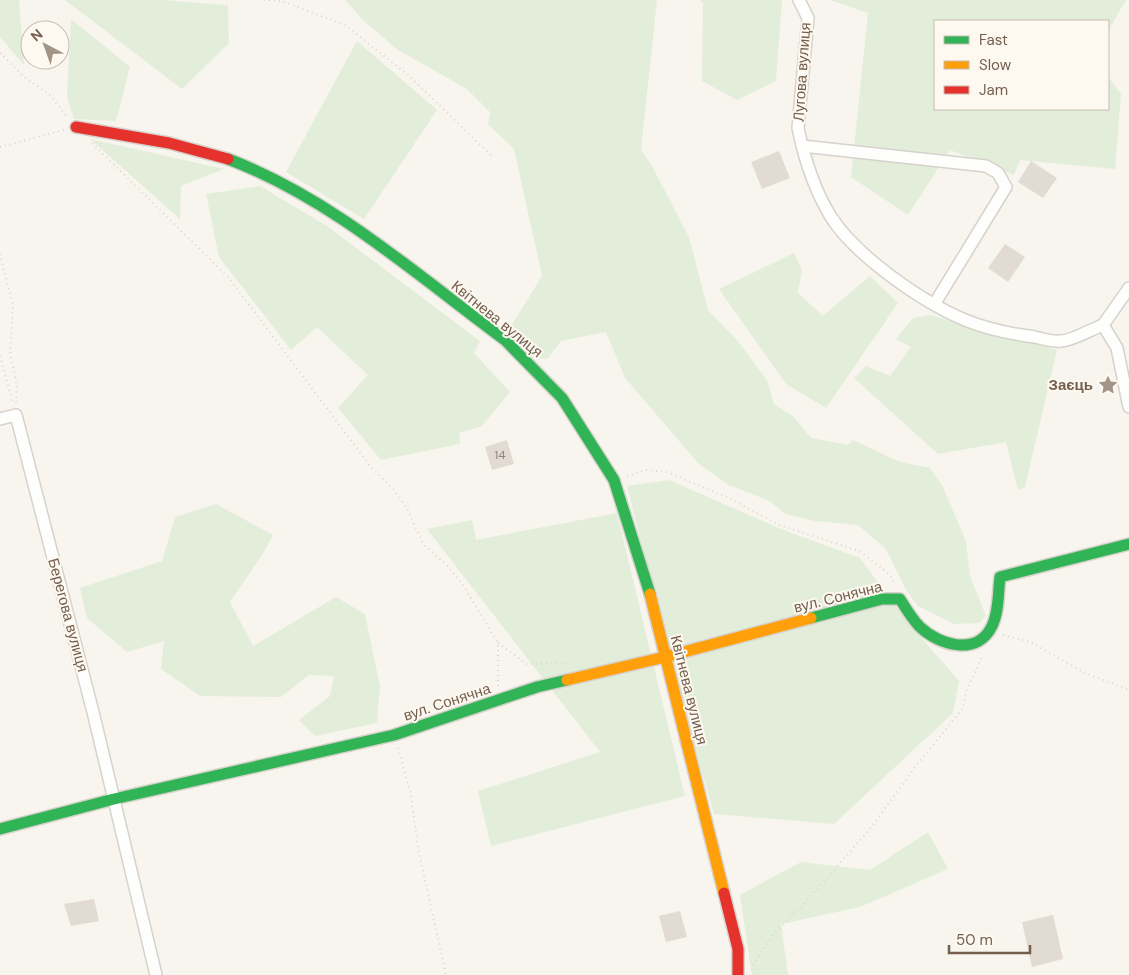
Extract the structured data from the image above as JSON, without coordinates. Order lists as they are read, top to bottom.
{
  "streets": {
    "street": [
      "Лугова вулиця",
      "Квітнева вулиця",
      "вул. Сонячна",
      "Берегова вулиця"
    ]
  },
  "crossings": [
    ["Квітнева вулиця", "вул. Сонячна"],
    ["вул. Сонячна", "Берегова вулиця"]
  ],
  "places": {
    "place": ["Заєць"]
  },
  "house_numbers": ["14"],
  "legend": ["Fast", "Slow", "Jam"],
  "scale_bar": "50 m",
  "north": "top left"
}
